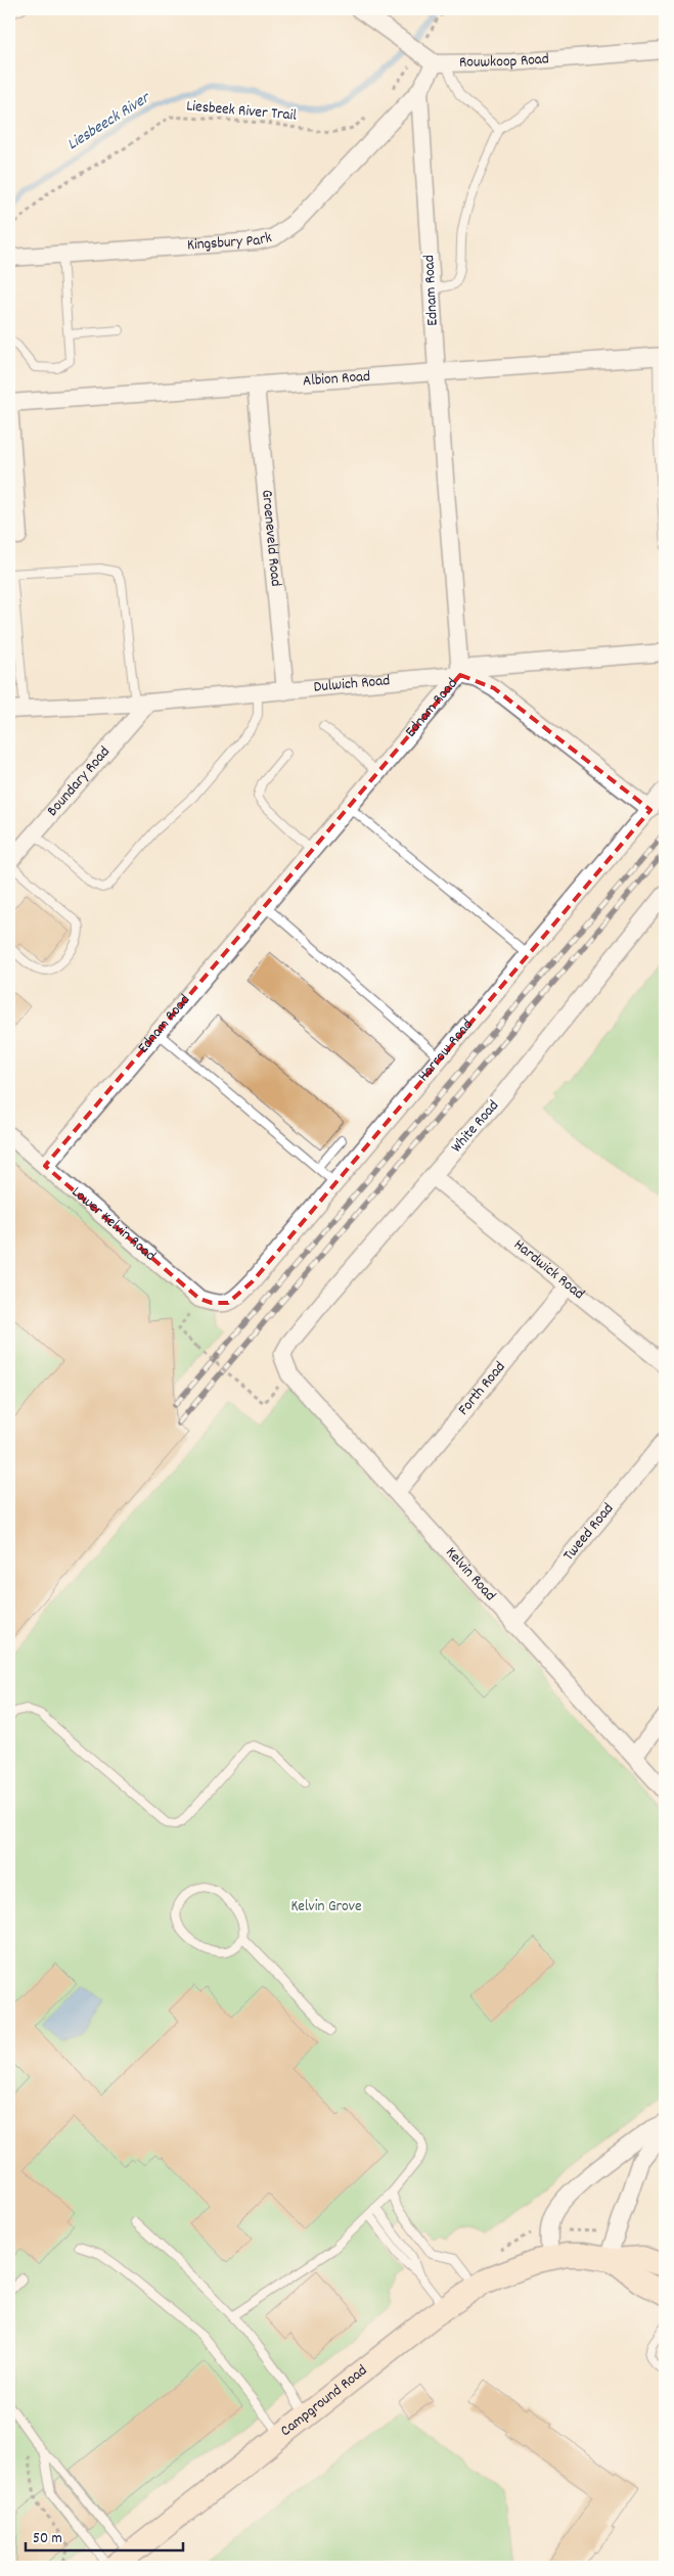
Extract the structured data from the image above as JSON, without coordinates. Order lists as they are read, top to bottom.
{
  "streets": {
    "main road": ["Campground Road"],
    "street": [
      "Rouwkoop Road",
      "Kingsbury Park",
      "Ednam Road",
      "Albion Road",
      "Groeneveld Road",
      "Dulwich Road",
      "Boundary Road",
      "Harrow Road",
      "White Road",
      "Lower Kelvin Road",
      "Hardwick Road",
      "Forth Road",
      "Tweed Road",
      "Kelvin Road"
    ],
    "path": ["Liesbeek River Trail"]
  },
  "crossings": [
    ["Kingsbury Park", "Ednam Road"],
    ["Ednam Road", "Albion Road"],
    ["Ednam Road", "Dulwich Road"],
    ["Ednam Road", "Lower Kelvin Road"],
    ["Albion Road", "Groeneveld Road"],
    ["Groeneveld Road", "Dulwich Road"],
    ["Dulwich Road", "Boundary Road"],
    ["Dulwich Road", "Harrow Road"],
    ["Harrow Road", "Lower Kelvin Road"],
    ["White Road", "Hardwick Road"],
    ["White Road", "Kelvin Road"],
    ["Hardwick Road", "Forth Road"],
    ["Forth Road", "Kelvin Road"],
    ["Tweed Road", "Kelvin Road"]
  ],
  "water": ["Liesbeeck River"],
  "parks": ["Kelvin Grove"],
  "scale_bar": "50 m"
}
